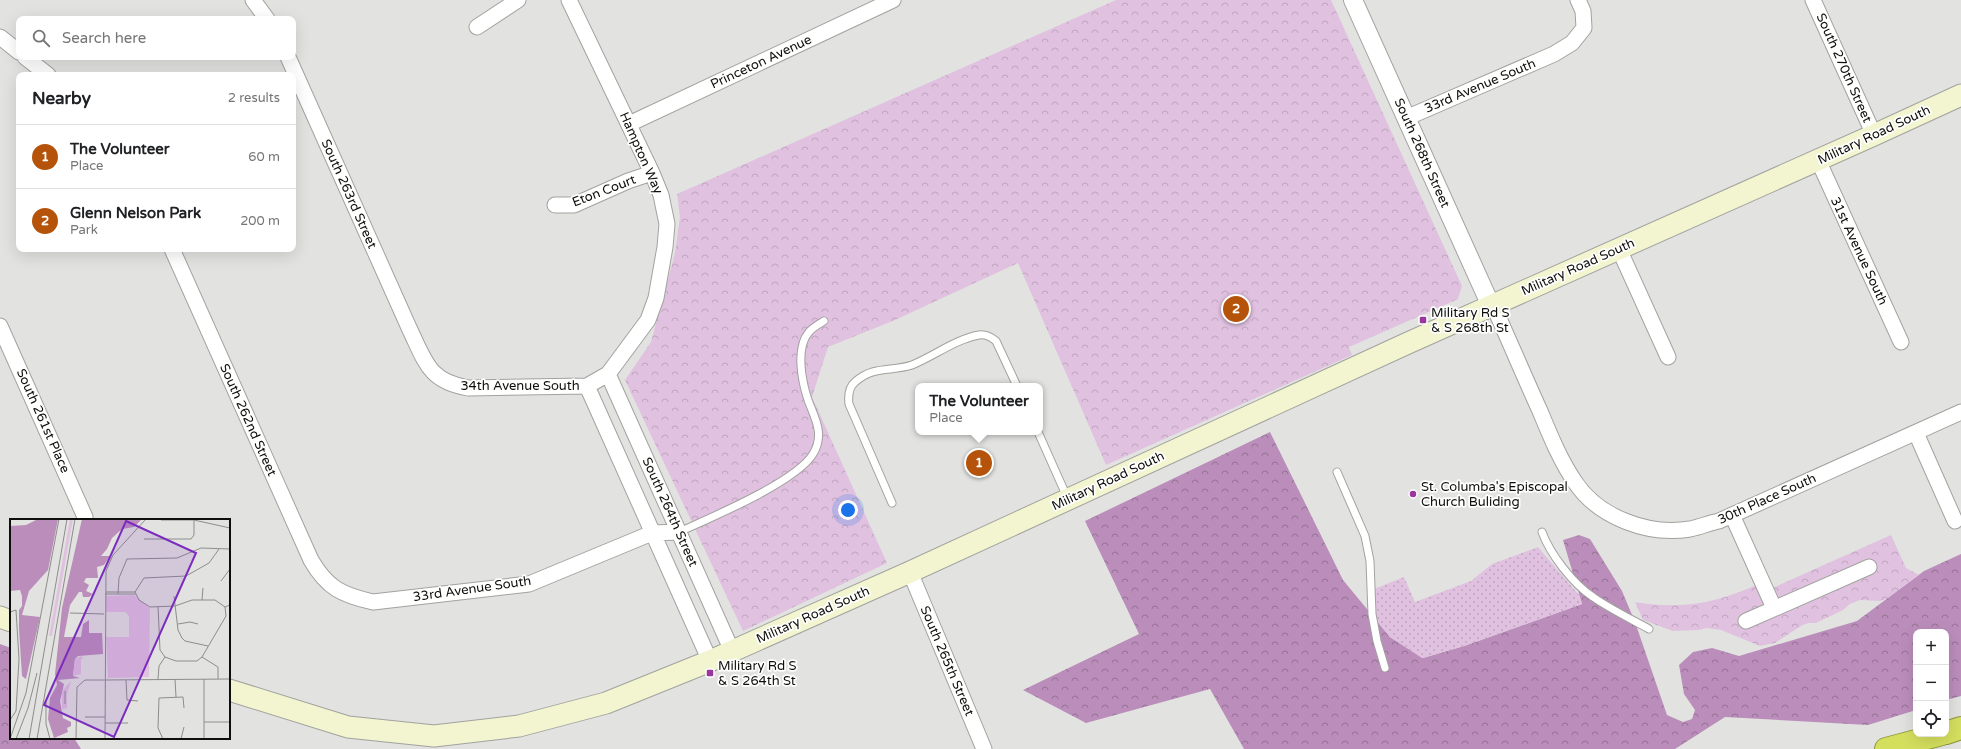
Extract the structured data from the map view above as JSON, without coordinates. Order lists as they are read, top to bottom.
{
  "streets": {
    "main road": ["Military Road South"],
    "street": [
      "Princeton Avenue",
      "South 270th Street",
      "33rd Avenue South",
      "Hampton Way",
      "South 268th Street",
      "Eton Court",
      "South 263rd Street",
      "31st Avenue South",
      "34th Avenue South",
      "South 262nd Street",
      "South 261st Place",
      "30th Place South",
      "South 264th Street",
      "South 265th Street"
    ]
  },
  "crossings": [
    ["Princeton Avenue", "Hampton Way"],
    ["South 270th Street", "Military Road South"],
    ["33rd Avenue South", "South 268th Street"],
    ["33rd Avenue South", "South 262nd Street"],
    ["33rd Avenue South", "South 264th Street"],
    ["Military Road South", "South 268th Street"],
    ["Military Road South", "31st Avenue South"],
    ["Military Road South", "South 264th Street"],
    ["Military Road South", "South 265th Street"],
    ["Hampton Way", "Eton Court"],
    ["Hampton Way", "34th Avenue South"],
    ["Hampton Way", "South 264th Street"],
    ["South 268th Street", "30th Place South"],
    ["South 263rd Street", "34th Avenue South"],
    ["34th Avenue South", "South 264th Street"]
  ],
  "places": {
    "transit": ["Military Rd S & S 268th St", "Military Rd S & S 264th St"],
    "other": ["St. Columba's Episcopal Church Buliding"]
  },
  "page": {
    "search": "Search here",
    "heading": ["Nearby", "2 results"],
    "list": [
      {
        "mark": "1",
        "name": "The Volunteer",
        "note": "Place",
        "value": "60 m"
      },
      {
        "mark": "2",
        "name": "Glenn Nelson Park",
        "note": "Park",
        "value": "200 m"
      }
    ],
    "pins": ["2", "1"],
    "popup": ["The Volunteer", "Place"],
    "map_buttons": ["+", "−"]
  }
}
